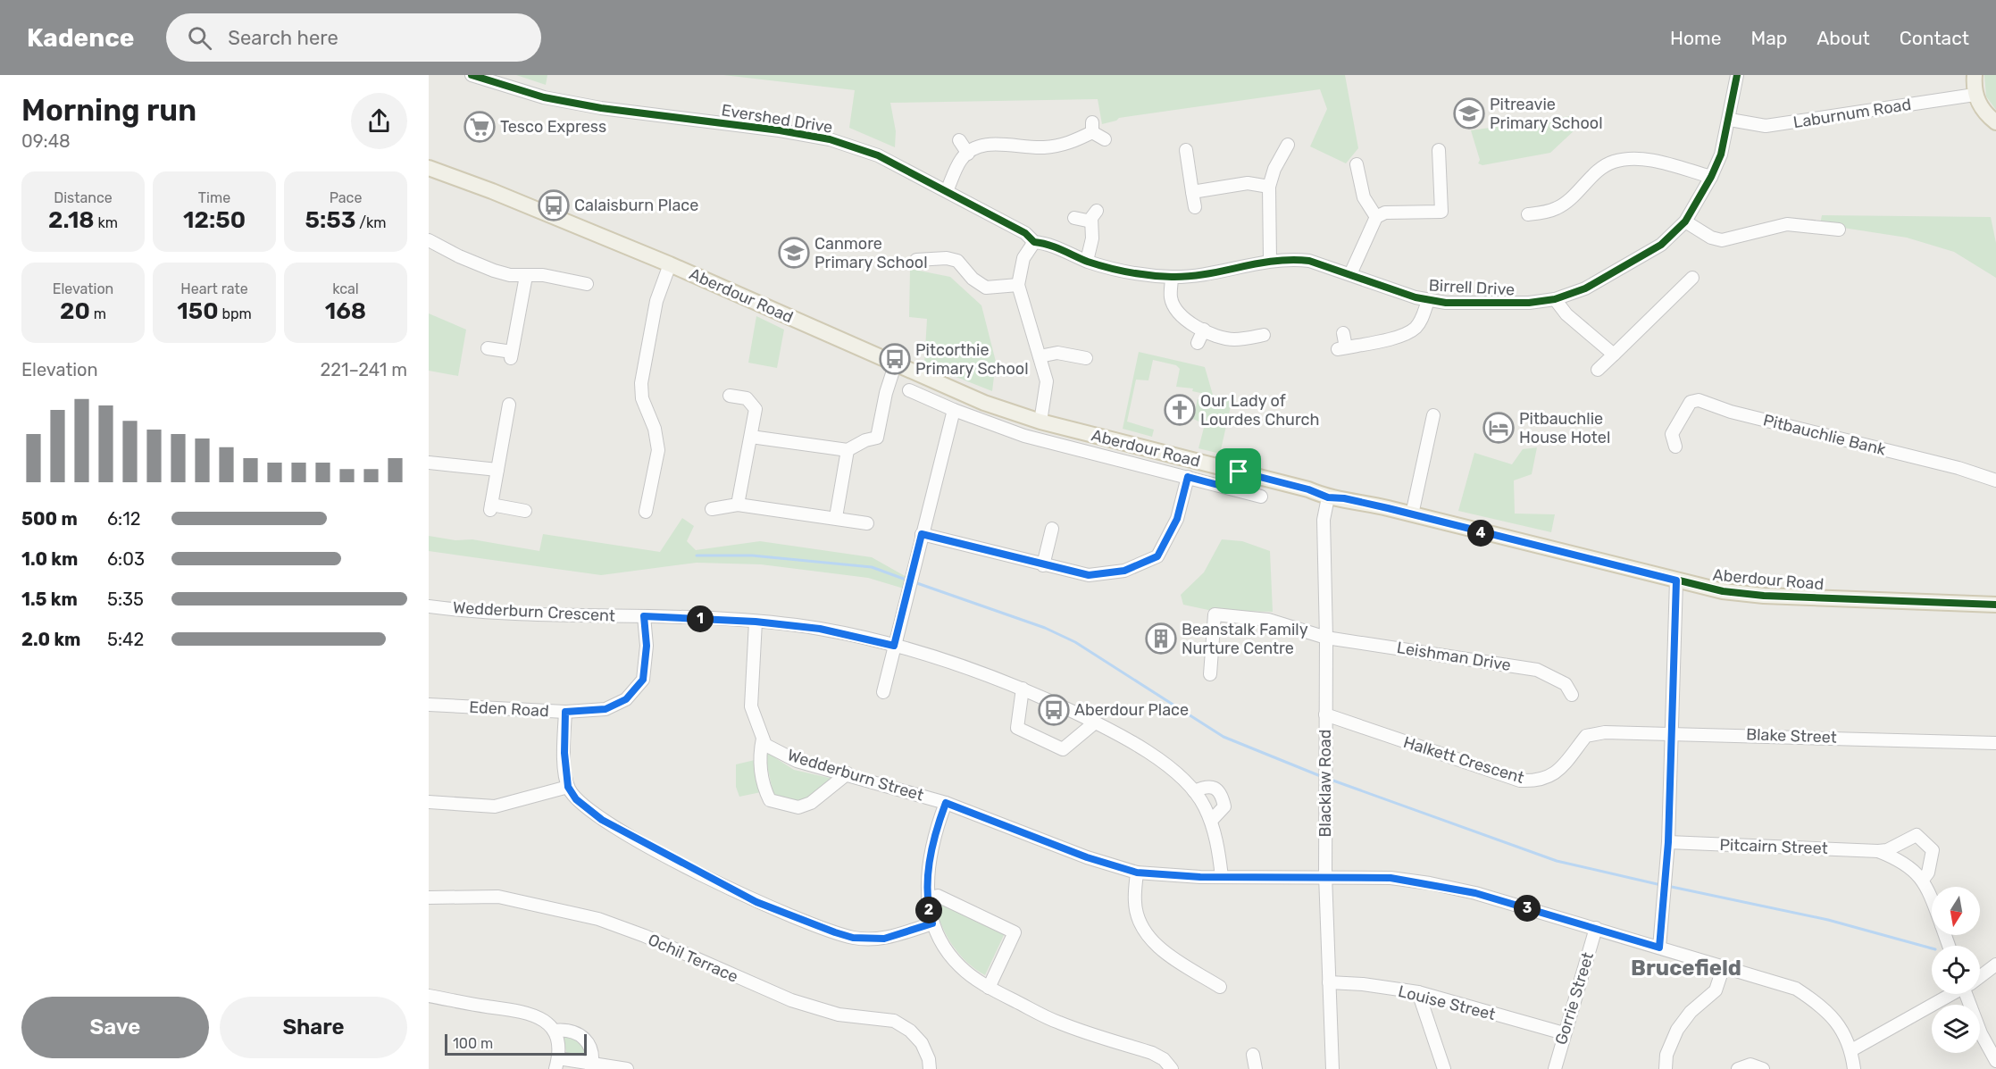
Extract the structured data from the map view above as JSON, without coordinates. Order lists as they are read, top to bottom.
{
  "streets": {
    "main road": ["Aberdour Road"],
    "street": [
      "Laburnum Road",
      "Evershed Drive",
      "Birrell Drive",
      "Pitbauchlie Bank",
      "Wedderburn Crescent",
      "Leishman Drive",
      "Eden Road",
      "Blake Street",
      "Halkett Crescent",
      "Wedderburn Street",
      "Blacklaw Road",
      "Pitcairn Street",
      "Ochil Terrace",
      "Gorrie Street",
      "Louise Street"
    ]
  },
  "crossings": [
    ["Laburnum Road", "Birrell Drive"],
    ["Evershed Drive", "Birrell Drive"],
    ["Aberdour Road", "Blacklaw Road"],
    ["Wedderburn Crescent", "Eden Road"],
    ["Wedderburn Crescent", "Wedderburn Street"],
    ["Leishman Drive", "Blacklaw Road"],
    ["Blake Street", "Halkett Crescent"],
    ["Halkett Crescent", "Blacklaw Road"],
    ["Wedderburn Street", "Blacklaw Road"],
    ["Wedderburn Street", "Gorrie Street"],
    ["Blacklaw Road", "Louise Street"],
    ["Gorrie Street", "Louise Street"]
  ],
  "districts": ["Brucefield"],
  "places": {
    "school or university": ["Pitreavie Primary School", "Canmore Primary School"],
    "supermarket": ["Tesco Express"],
    "bus stop": ["Calaisburn Place", "Pitcorthie Primary School", "Aberdour Place"],
    "church": ["Our Lady of Lourdes Church"],
    "hotel": ["Pitbauchlie House Hotel"],
    "building": ["Beanstalk Family Nurture Centre"]
  },
  "scale_bar": "100 m",
  "north": "bottom",
  "page": {
    "header": "Kadence",
    "search": "Search here",
    "nav": [
      "Home",
      "Map",
      "About",
      "Contact"
    ],
    "heading": ["Morning run", "09:48"],
    "stats": [
      ["Distance", "2.18 km"],
      ["Time", "12:50"],
      ["Pace", "5:53 /km"],
      ["Elevation", "20 m"],
      ["Heart rate", "150 bpm"],
      ["kcal", "168"]
    ],
    "chart": ["Elevation", "221–241 m"],
    "list": [
      {
        "name": "500 m",
        "note": "6:12"
      },
      {
        "name": "1.0 km",
        "note": "6:03"
      },
      {
        "name": "1.5 km",
        "note": "5:35"
      },
      {
        "name": "2.0 km",
        "note": "5:42"
      }
    ],
    "pins": [
      "4",
      "1",
      "3",
      "2"
    ],
    "buttons": ["Save", "Share"],
    "scale": "100 m"
  }
}
